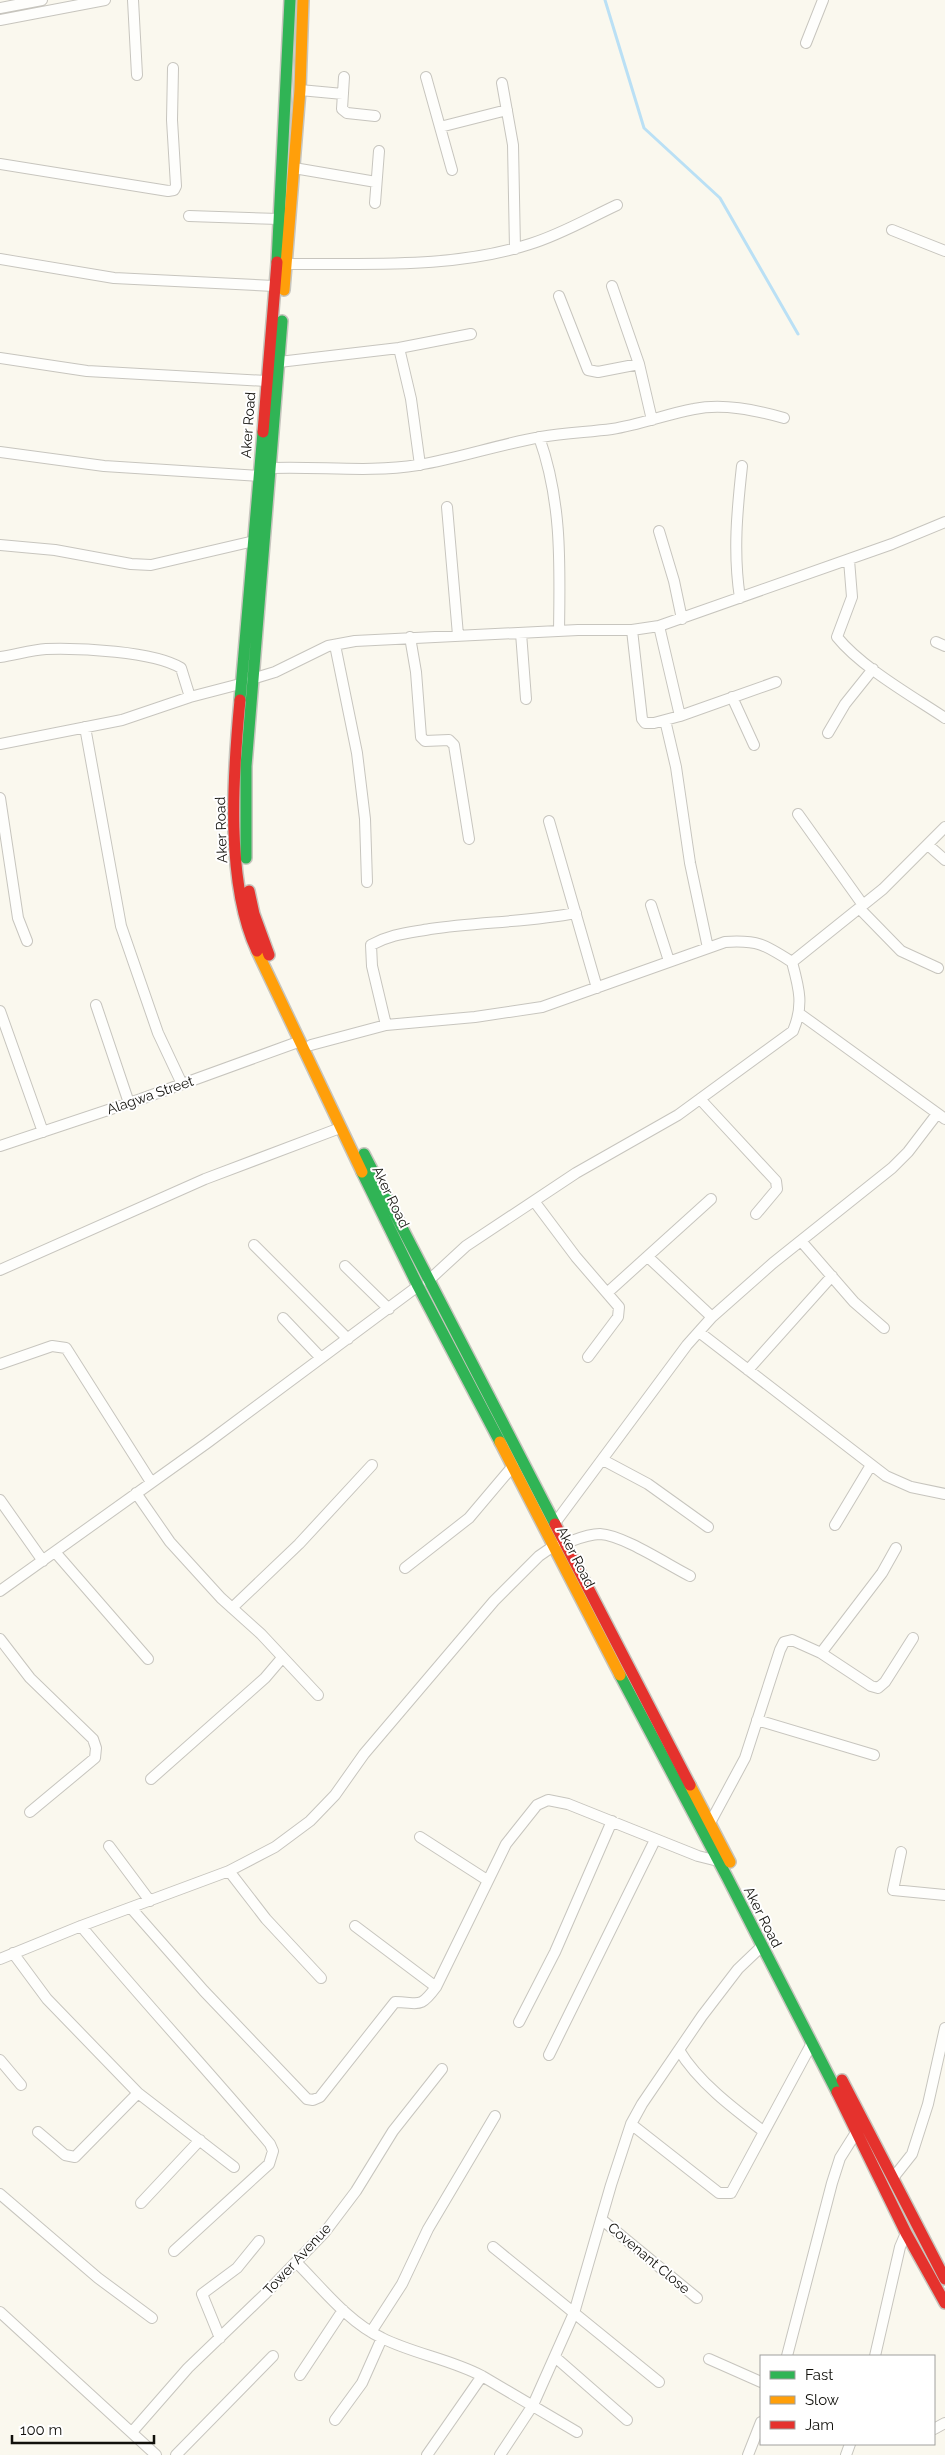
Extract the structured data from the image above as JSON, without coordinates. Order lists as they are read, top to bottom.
{
  "streets": {
    "street": [
      "Aker Road",
      "Alagwa Street",
      "Covenant Close",
      "Tower Avenue"
    ]
  },
  "crossings": [
    ["Aker Road", "Alagwa Street"]
  ],
  "legend": ["Fast", "Slow", "Jam"],
  "scale_bar": "100 m"
}
